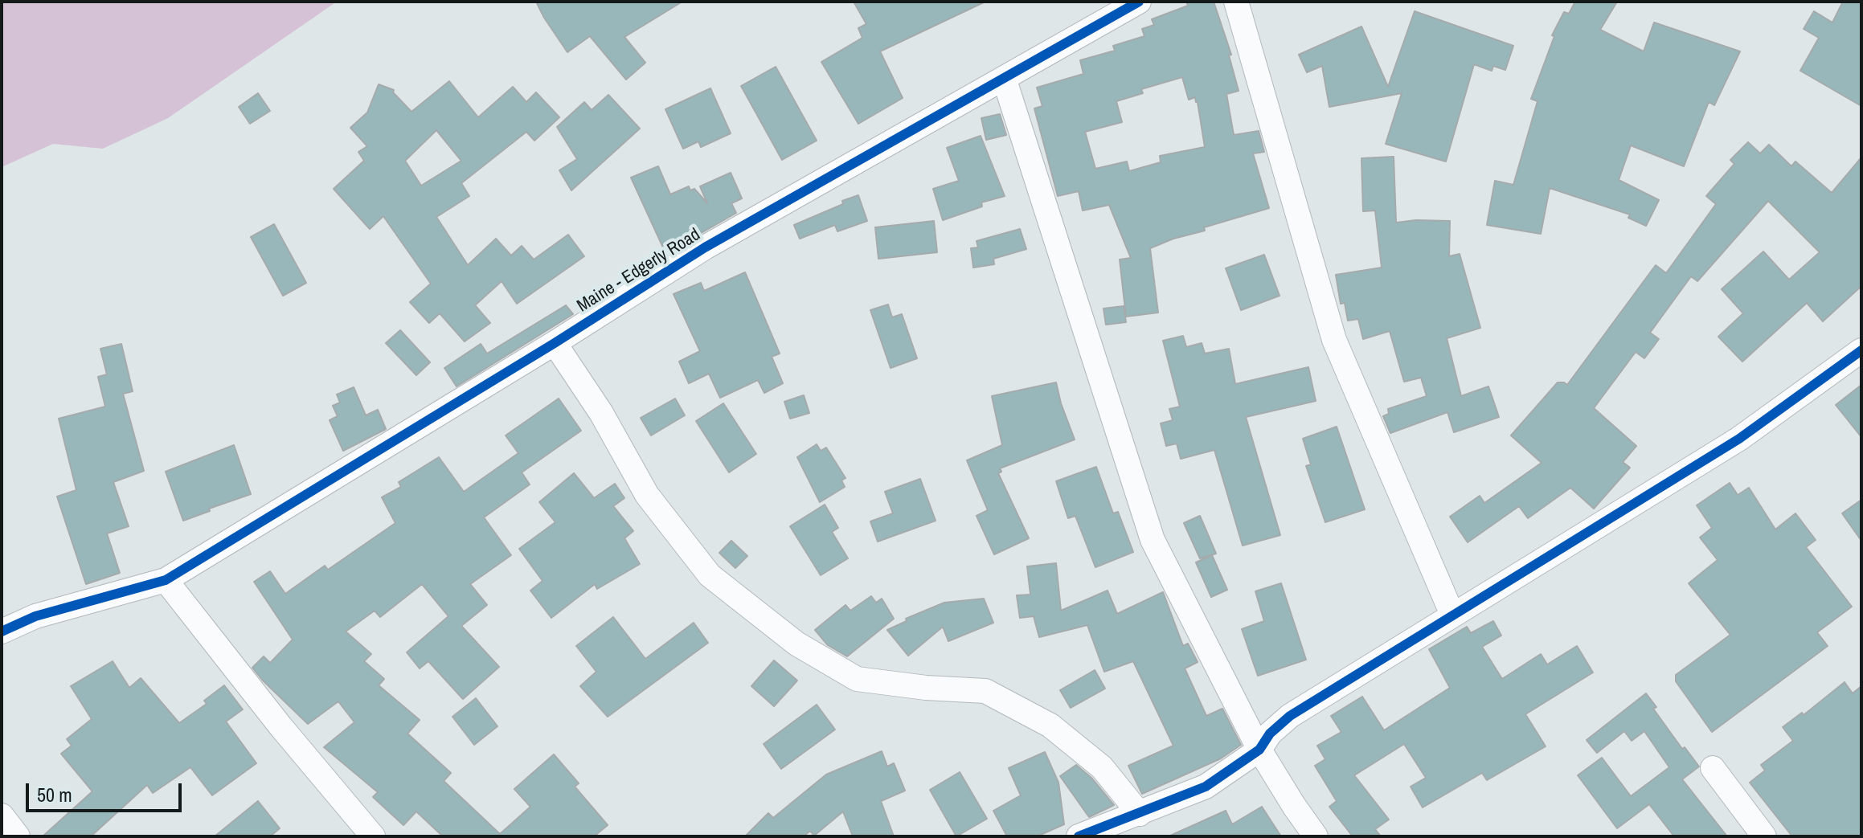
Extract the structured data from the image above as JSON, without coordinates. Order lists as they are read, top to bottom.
{
  "streets": {
    "street": ["Maine - Edgerly Road"]
  },
  "scale_bar": "50 m"
}
